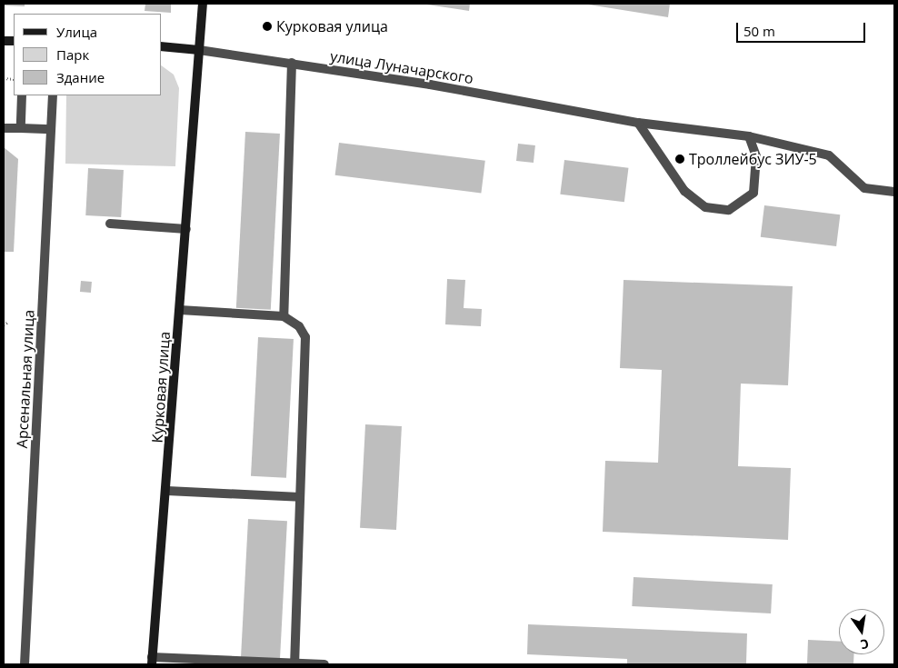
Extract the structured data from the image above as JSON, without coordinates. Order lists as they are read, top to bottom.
{
  "streets": {
    "street": ["улица Луначарского", "Арсенальная улица", "Курковая улица"]
  },
  "crossings": [
    ["улица Луначарского", "Курковая улица"]
  ],
  "places": ["Курковая улица", "Троллейбус ЗИУ-5"],
  "legend": ["Улица", "Парк", "Здание"],
  "scale_bar": "50 m",
  "north": "bottom"
}
